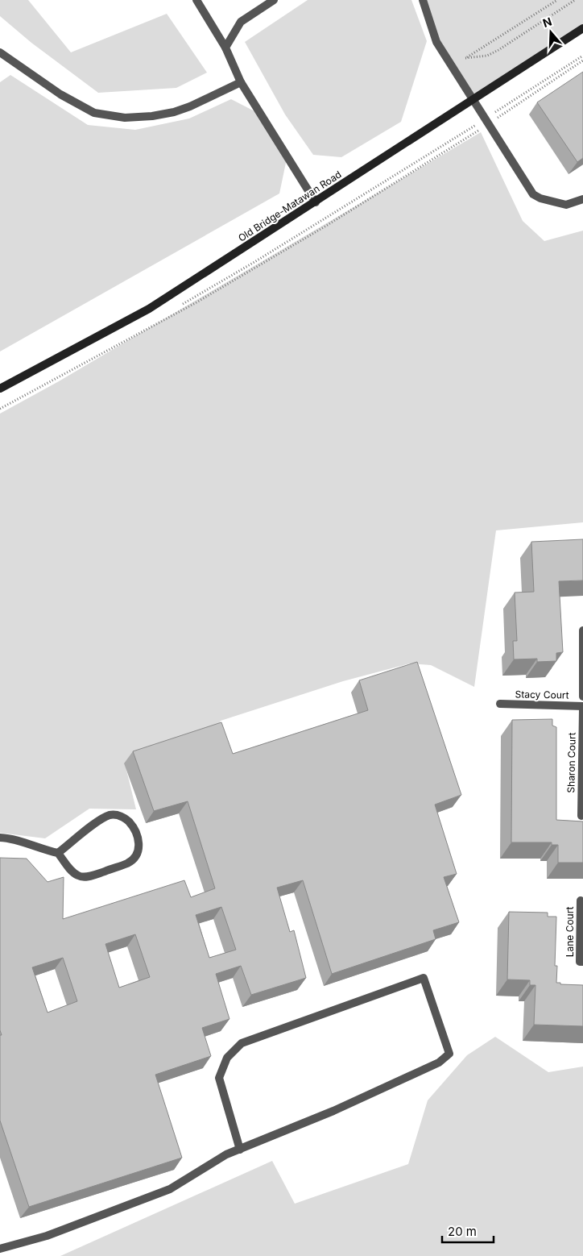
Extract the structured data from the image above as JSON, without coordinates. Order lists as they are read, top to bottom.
{
  "streets": {
    "main road": ["Old Bridge-Matawan Road"],
    "street": ["Stacy Court", "Sharon Court", "Lane Court"]
  },
  "scale_bar": "20 m",
  "north": "top"
}
